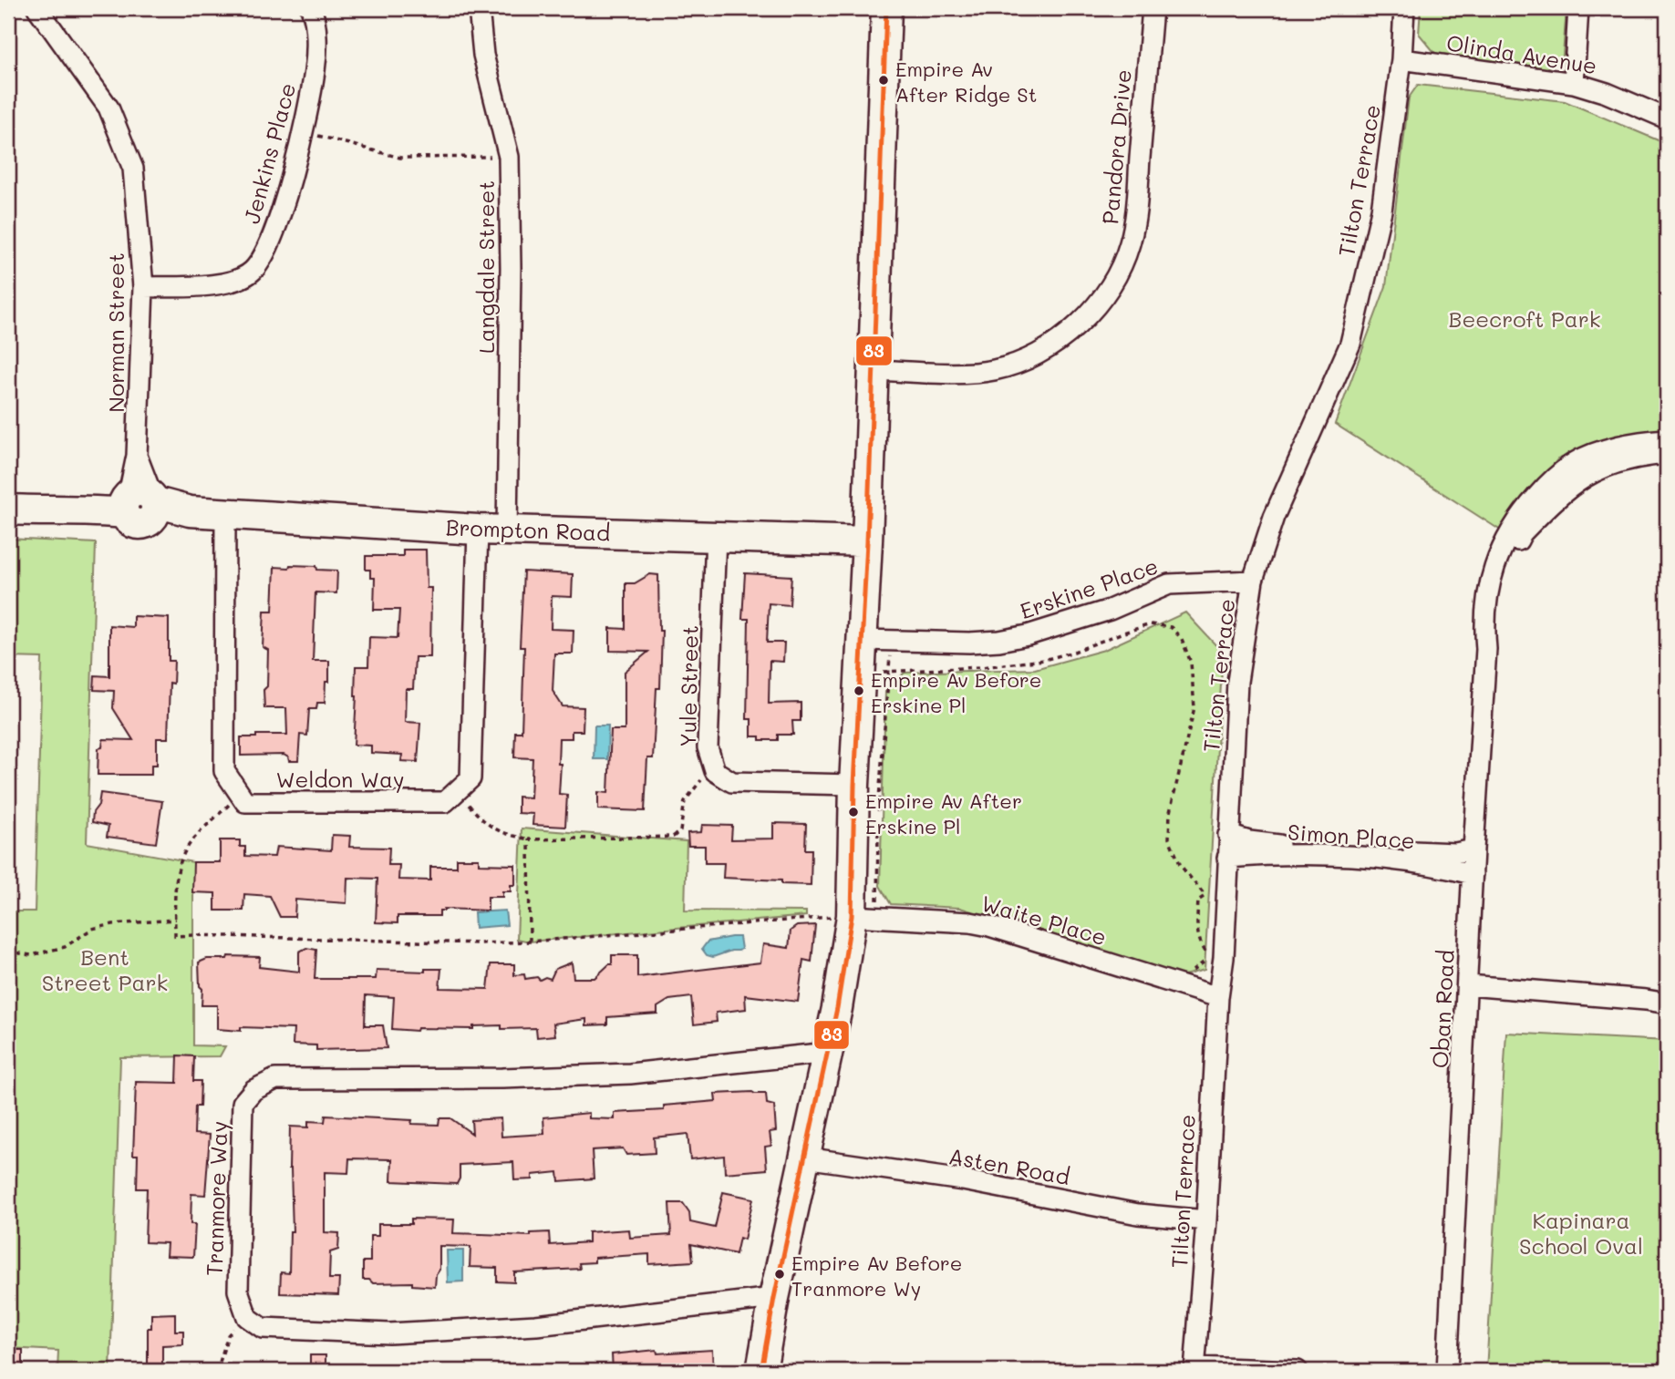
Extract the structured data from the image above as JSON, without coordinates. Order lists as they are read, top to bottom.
{
  "streets": {
    "street": [
      "Olinda Avenue",
      "Pandora Drive",
      "Jenkins Place",
      "Tilton Terrace",
      "Langdale Street",
      "Norman Street",
      "Brompton Road",
      "Erskine Place",
      "Yule Street",
      "Weldon Way",
      "Simon Place",
      "Waite Place",
      "Oban Road",
      "Asten Road",
      "Tranmore Way"
    ]
  },
  "crossings": [
    ["Olinda Avenue", "Tilton Terrace"],
    ["Jenkins Place", "Norman Street"],
    ["Tilton Terrace", "Erskine Place"],
    ["Tilton Terrace", "Simon Place"],
    ["Tilton Terrace", "Waite Place"],
    ["Tilton Terrace", "Asten Road"],
    ["Langdale Street", "Brompton Road"],
    ["Norman Street", "Brompton Road"],
    ["Brompton Road", "Yule Street"],
    ["Brompton Road", "Weldon Way"],
    ["Simon Place", "Oban Road"]
  ],
  "parks": ["Beecroft Park", "Bent Street Park", "Kapinara School Oval"],
  "places": [
    "Empire Av After Ridge St",
    "Empire Av Before Erskine Pl",
    "Empire Av After Erskine Pl",
    "Empire Av Before Tranmore Wy"
  ],
  "lines": ["transit line 83"]
}
